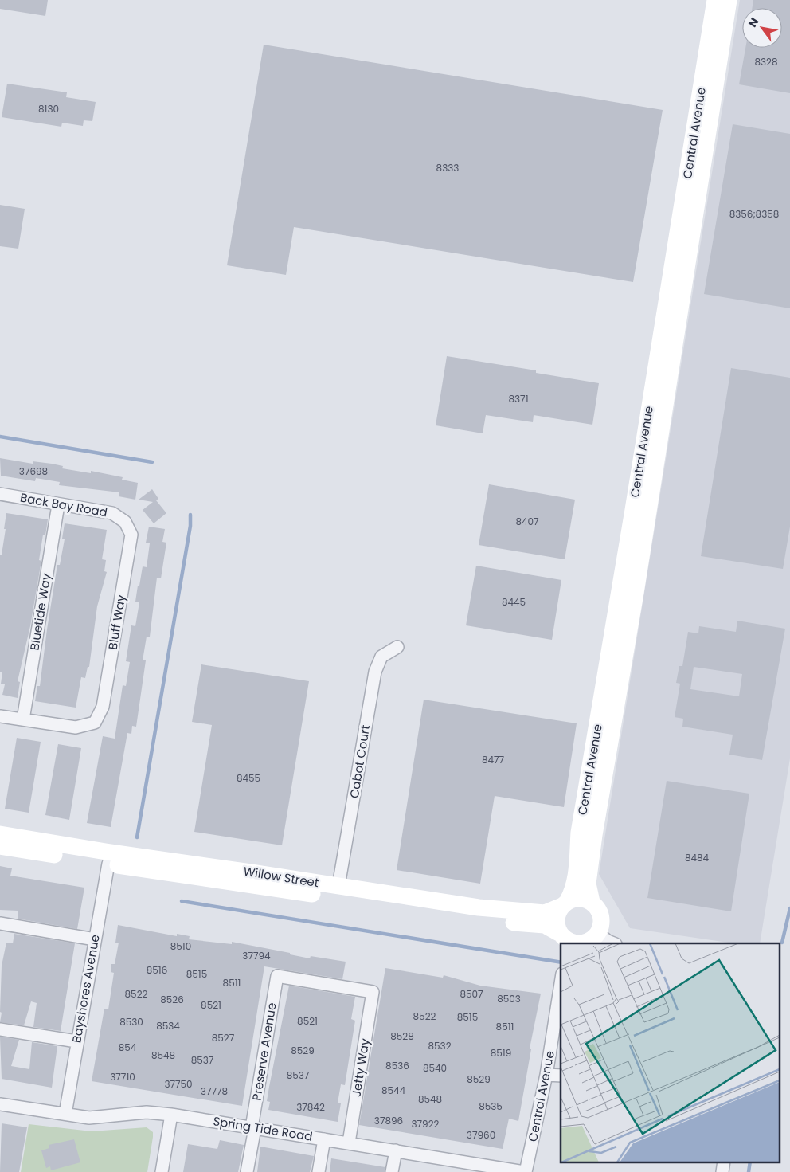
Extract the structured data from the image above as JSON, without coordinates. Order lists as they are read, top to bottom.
{
  "streets": {
    "street": [
      "Central Avenue",
      "Back Bay Road",
      "Bluetide Way",
      "Bluff Way",
      "Cabot Court",
      "Willow Street",
      "Bayshores Avenue",
      "Preserve Avenue",
      "Jetty Way",
      "Spring Tide Road"
    ]
  },
  "crossings": [
    ["Central Avenue", "Willow Street"],
    ["Central Avenue", "Spring Tide Road"],
    ["Back Bay Road", "Bluetide Way"],
    ["Back Bay Road", "Bluff Way"],
    ["Bluetide Way", "Bluff Way"],
    ["Cabot Court", "Willow Street"],
    ["Willow Street", "Bayshores Avenue"],
    ["Bayshores Avenue", "Spring Tide Road"],
    ["Preserve Avenue", "Jetty Way"],
    ["Preserve Avenue", "Spring Tide Road"],
    ["Jetty Way", "Spring Tide Road"]
  ],
  "house_numbers": [
    "8328",
    "8130",
    "8333",
    "8356;8358",
    "8371",
    "37698",
    "8407",
    "8445",
    "8477",
    "8455",
    "8484",
    "8510",
    "37794",
    "8516",
    "8515",
    "8511",
    "8522",
    "8507",
    "8503",
    "8526",
    "8521",
    "8522",
    "8515",
    "8521",
    "8530",
    "8534",
    "8511",
    "8528",
    "8527",
    "8532",
    "854",
    "8529",
    "8519",
    "8548",
    "8537",
    "8536",
    "8540",
    "8537",
    "37710",
    "8529",
    "37750",
    "8544",
    "37778",
    "8548",
    "8535",
    "37842",
    "37896",
    "37922",
    "37960"
  ],
  "north": "top left"
}
